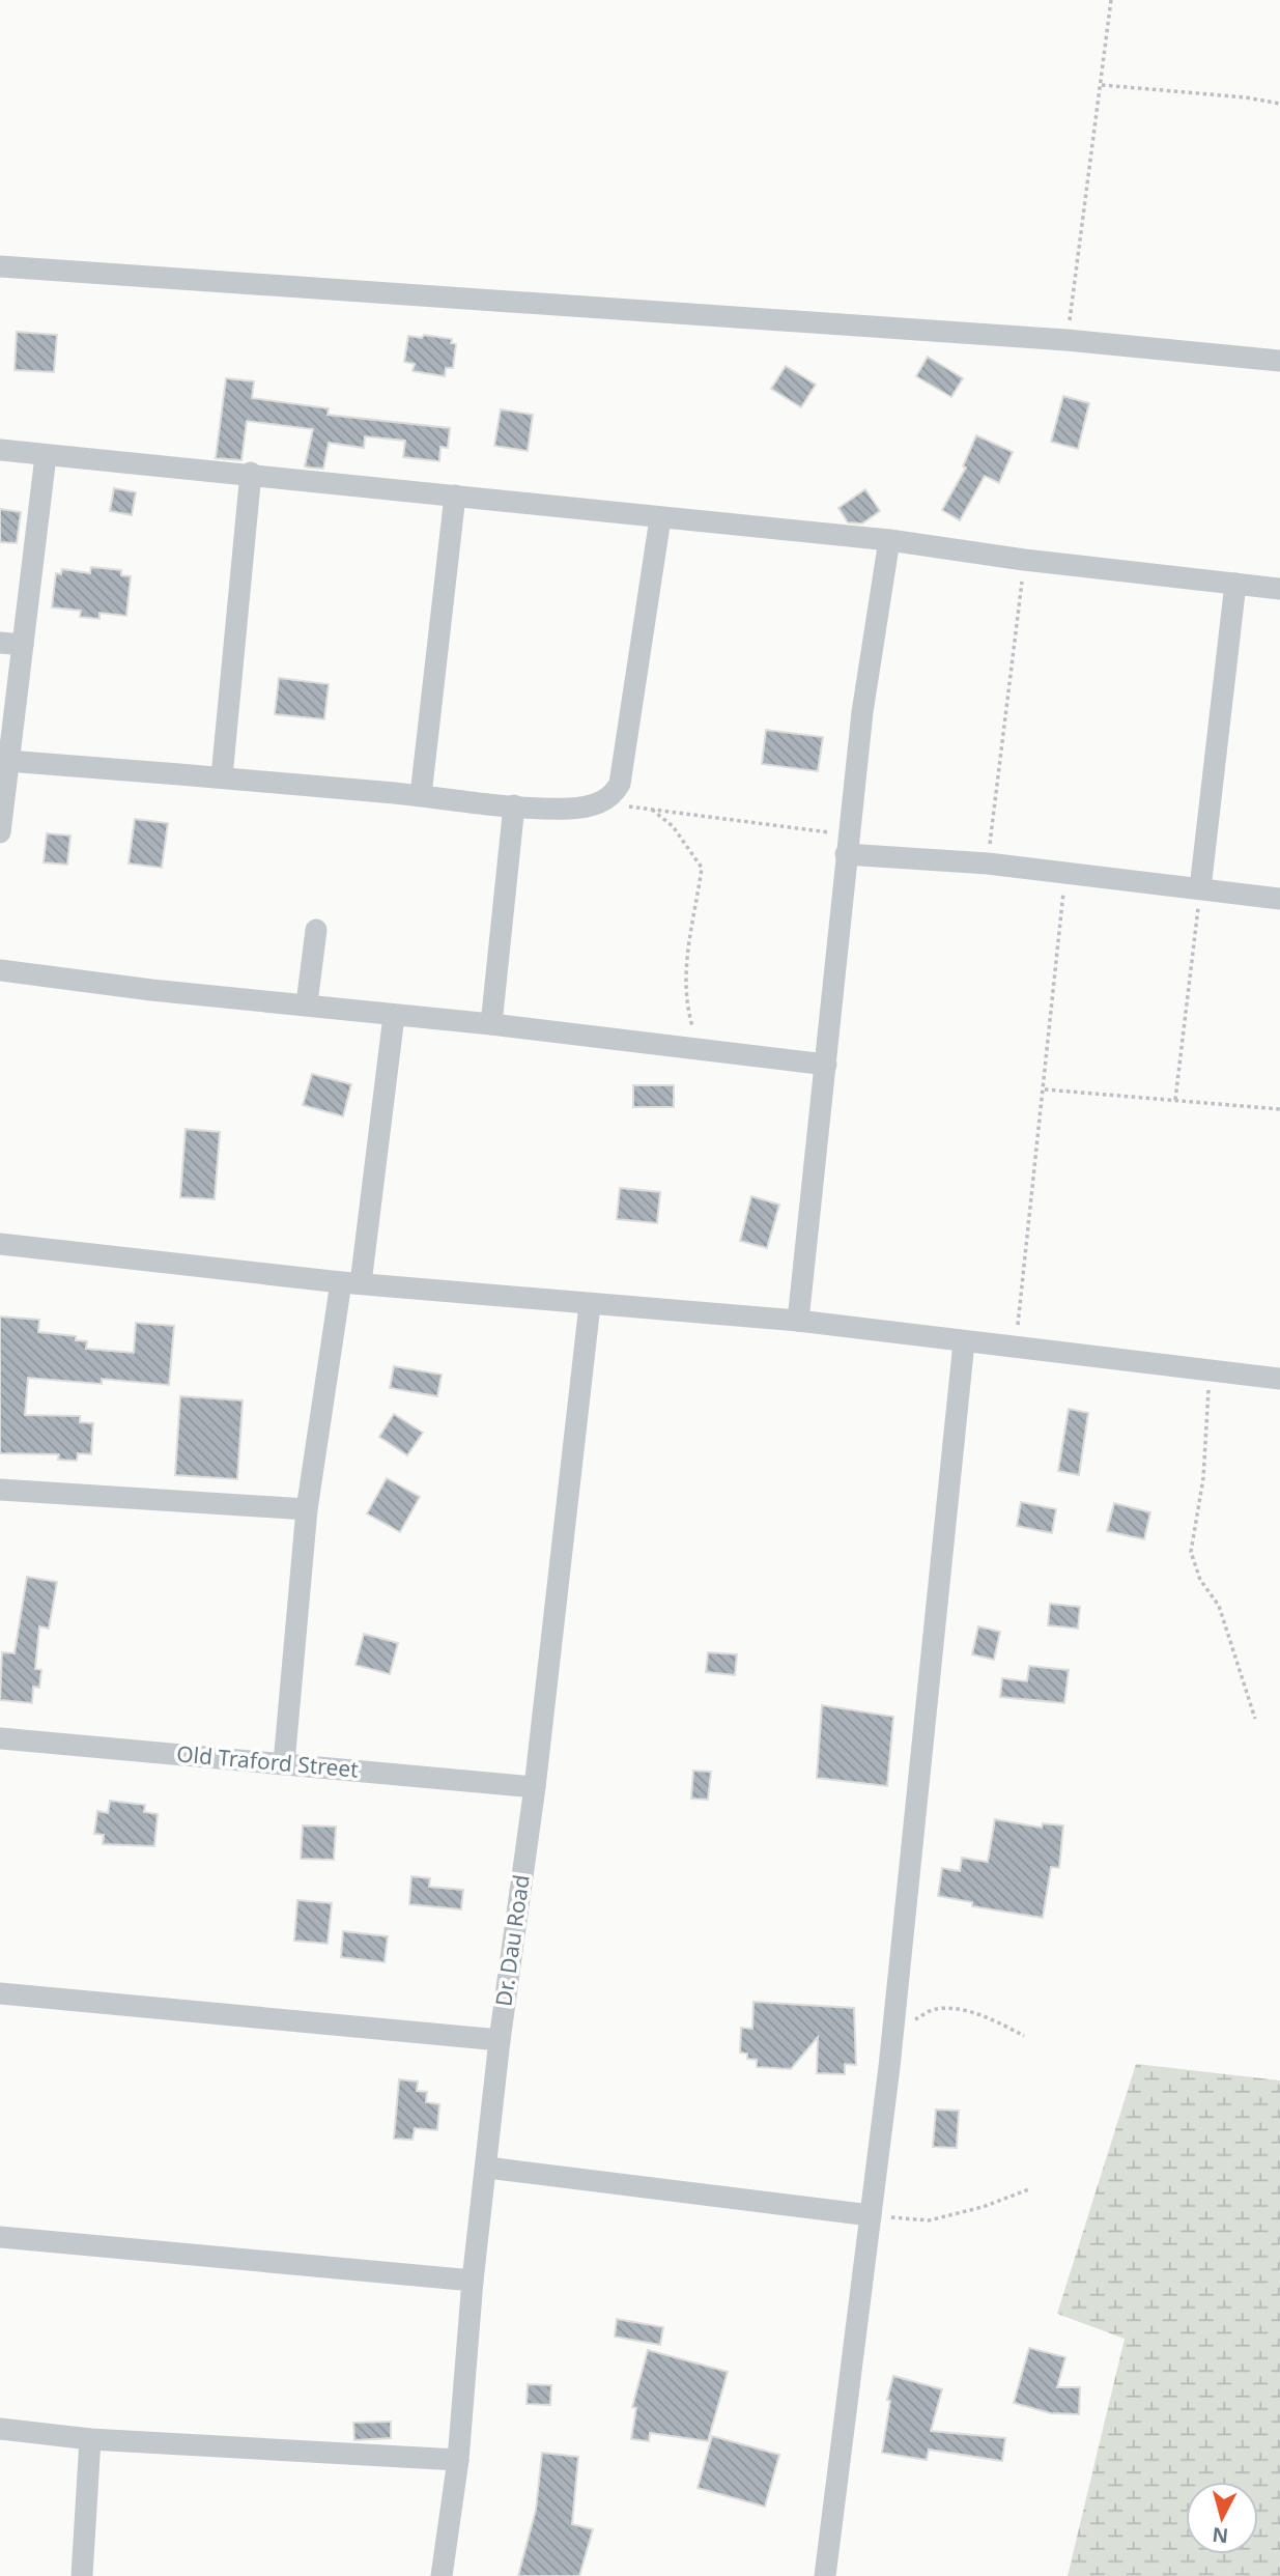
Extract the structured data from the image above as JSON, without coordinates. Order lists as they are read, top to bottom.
{
  "streets": {
    "street": ["Old Traford Street", "Dr. Dau Road"]
  },
  "crossings": [
    ["Old Traford Street", "Dr. Dau Road"]
  ],
  "north": "bottom"
}
